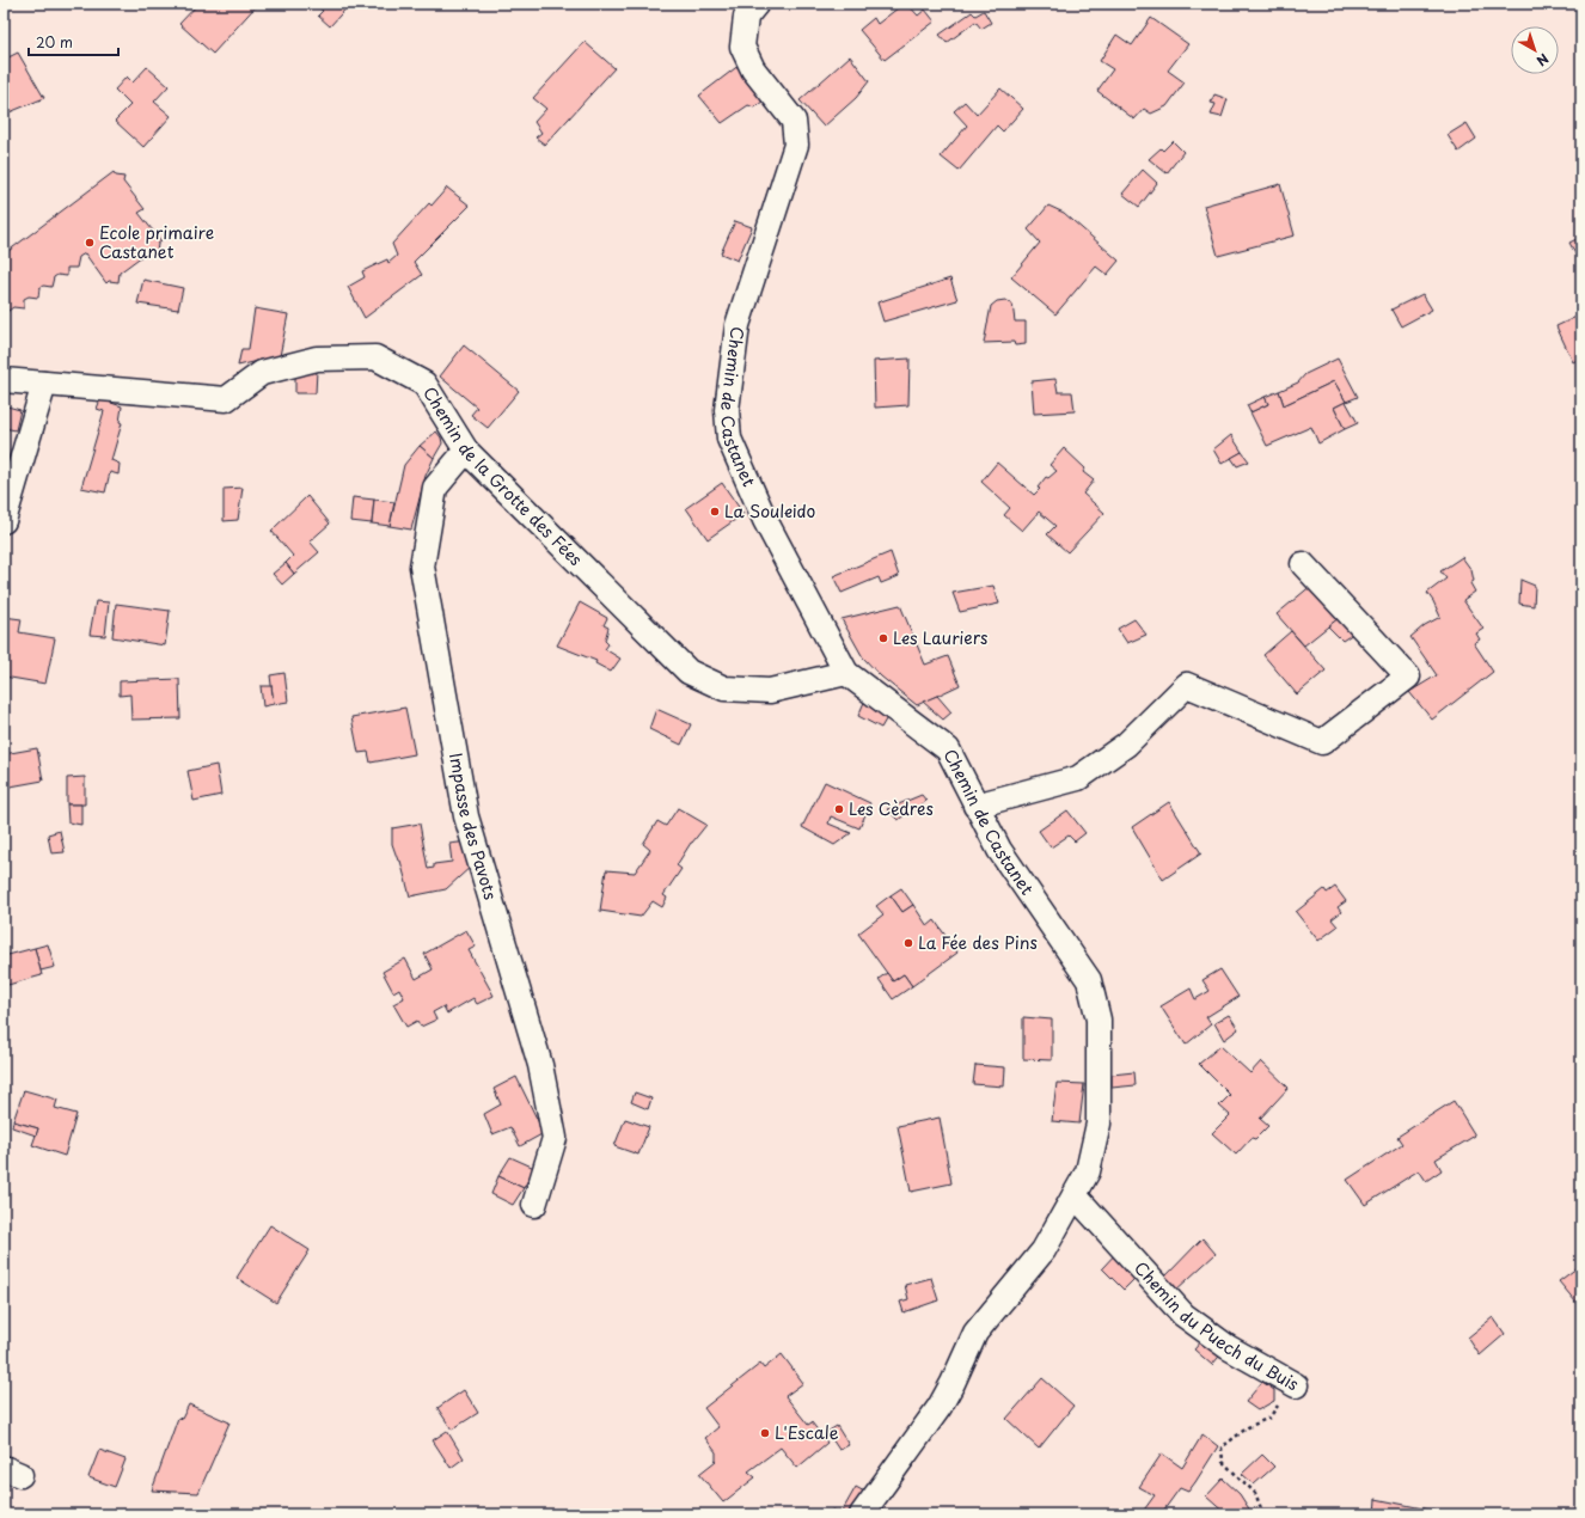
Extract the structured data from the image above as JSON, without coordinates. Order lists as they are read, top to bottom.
{
  "streets": {
    "street": [
      "Chemin de Castanet",
      "Chemin de la Grotte des Fées",
      "Impasse des Pavots",
      "Chemin du Puech du Buis"
    ]
  },
  "crossings": [
    ["Chemin de Castanet", "Chemin de la Grotte des Fées"],
    ["Chemin de Castanet", "Chemin du Puech du Buis"],
    ["Chemin de la Grotte des Fées", "Impasse des Pavots"]
  ],
  "places": [
    "Ecole primaire Castanet",
    "La Souleido",
    "Les Lauriers",
    "Les Cèdres",
    "La Fée des Pins",
    "L'Escale"
  ],
  "scale_bar": "20 m",
  "north": "bottom right"
}
